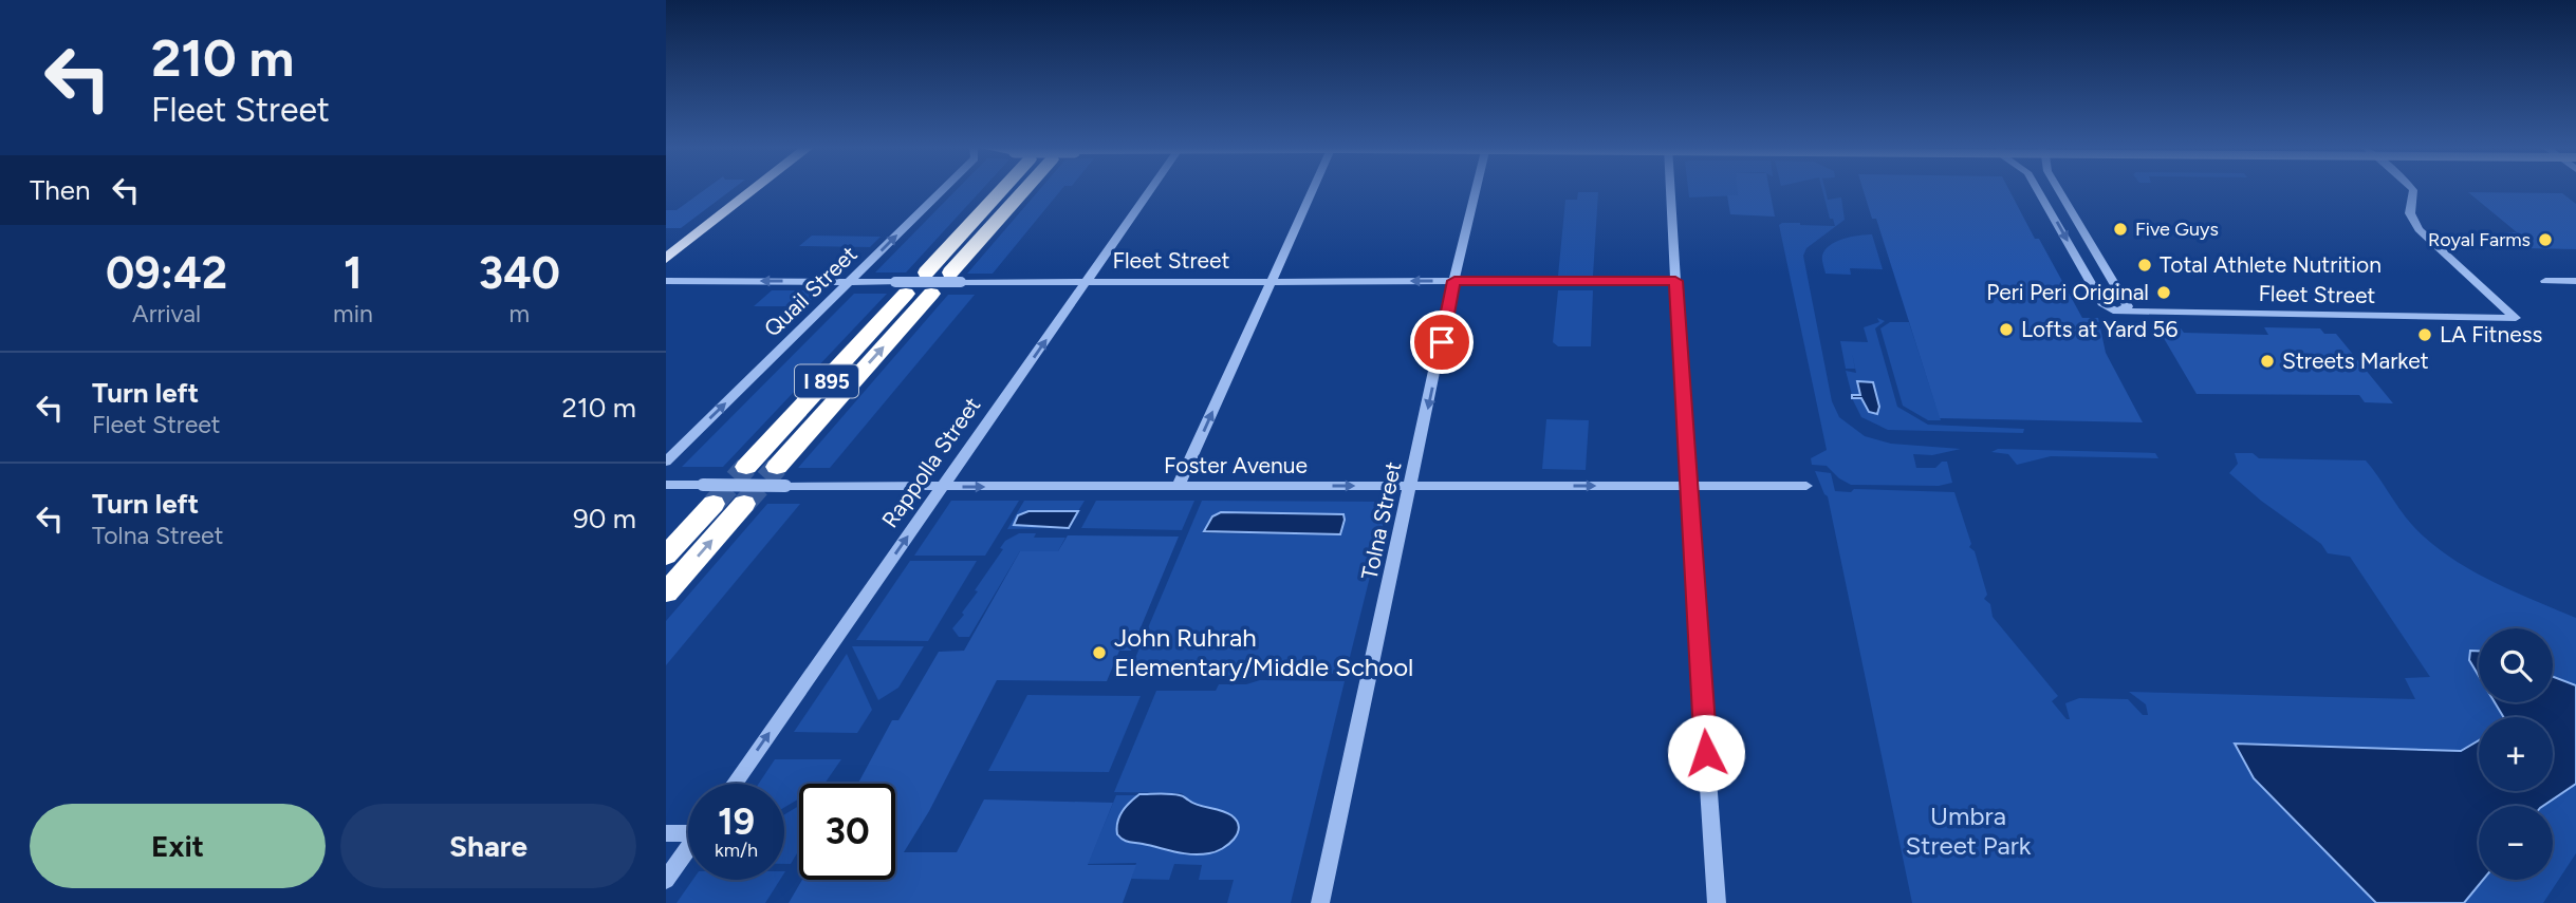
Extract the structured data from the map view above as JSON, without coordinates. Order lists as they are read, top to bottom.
{
  "streets": {
    "highway": ["I 895"],
    "street": [
      "Fleet Street",
      "Quail Street",
      "Rappolla Street",
      "Foster Avenue",
      "Tolna Street"
    ]
  },
  "crossings": [
    ["Fleet Street", "Quail Street"],
    ["Fleet Street", "I 895"],
    ["Fleet Street", "Rappolla Street"],
    ["Fleet Street", "Tolna Street"],
    ["I 895", "Foster Avenue"],
    ["Rappolla Street", "Foster Avenue"],
    ["Foster Avenue", "Tolna Street"]
  ],
  "one_way": ["Quail Street", "Rappolla Street", "Foster Avenue"],
  "parks": ["Umbra Street Park"],
  "places": [
    "Five Guys",
    "Royal Farms",
    "Total Athlete Nutrition",
    "Peri Peri Original",
    "Lofts at Yard 56",
    "LA Fitness",
    "Streets Market",
    "John Ruhrah Elementary/Middle School"
  ],
  "page": {
    "turn": ["210 m", "Fleet Street"],
    "then": "Then",
    "eta": [
      "09:42",
      "Arrival",
      "1",
      "min",
      "340",
      "m"
    ],
    "list": [
      {
        "name": "Turn left",
        "note": "Fleet Street",
        "value": "210 m"
      },
      {
        "name": "Turn left",
        "note": "Tolna Street",
        "value": "90 m"
      }
    ],
    "map_buttons": ["+", "−"],
    "speed": "19 km/h",
    "limit": "30",
    "buttons": ["Exit", "Share"]
  }
}
